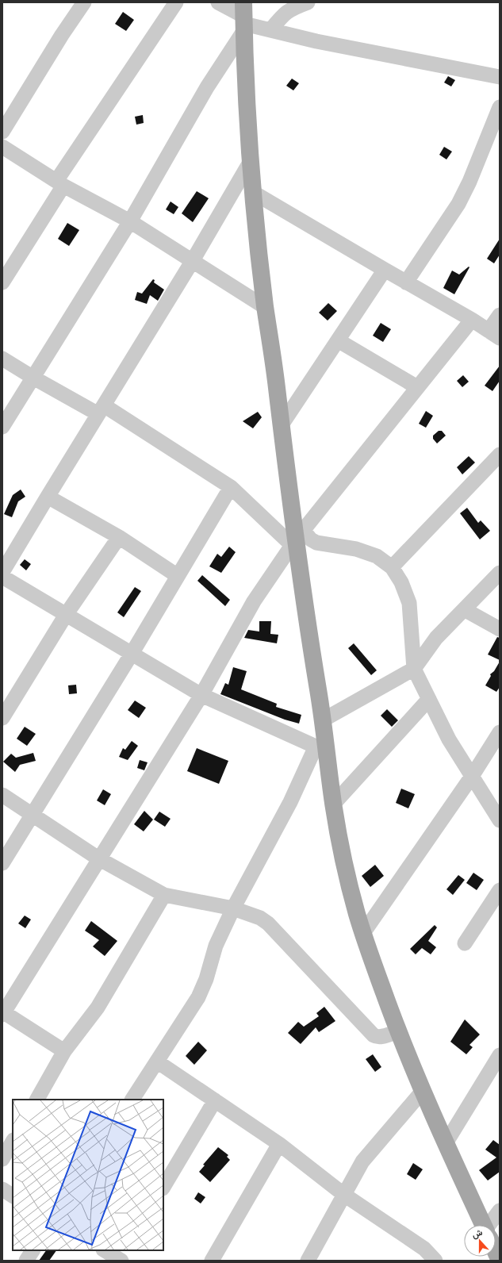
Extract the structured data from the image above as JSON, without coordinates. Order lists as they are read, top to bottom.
{
  "north": "top"
}
